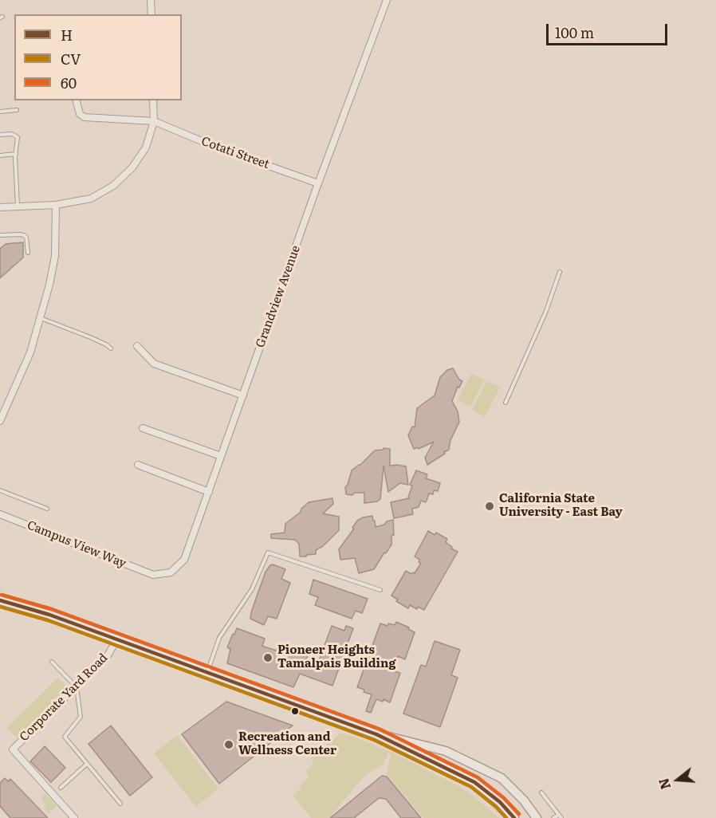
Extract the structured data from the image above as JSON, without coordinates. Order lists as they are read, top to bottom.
{
  "streets": {
    "street": [
      "Cotati Street",
      "Grandview Avenue",
      "Campus View Way",
      "Corporate Yard Road"
    ]
  },
  "crossings": [
    ["Cotati Street", "Grandview Avenue"],
    ["Grandview Avenue", "Campus View Way"]
  ],
  "places": ["California State University - East Bay", "Pioneer Heights Tamalpais Building", "Recreation and Wellness Center"],
  "lines": ["transit line 60", "transit line H", "transit line CV"],
  "legend": ["H", "CV", "60"],
  "scale_bar": "100 m",
  "north": "left"
}
